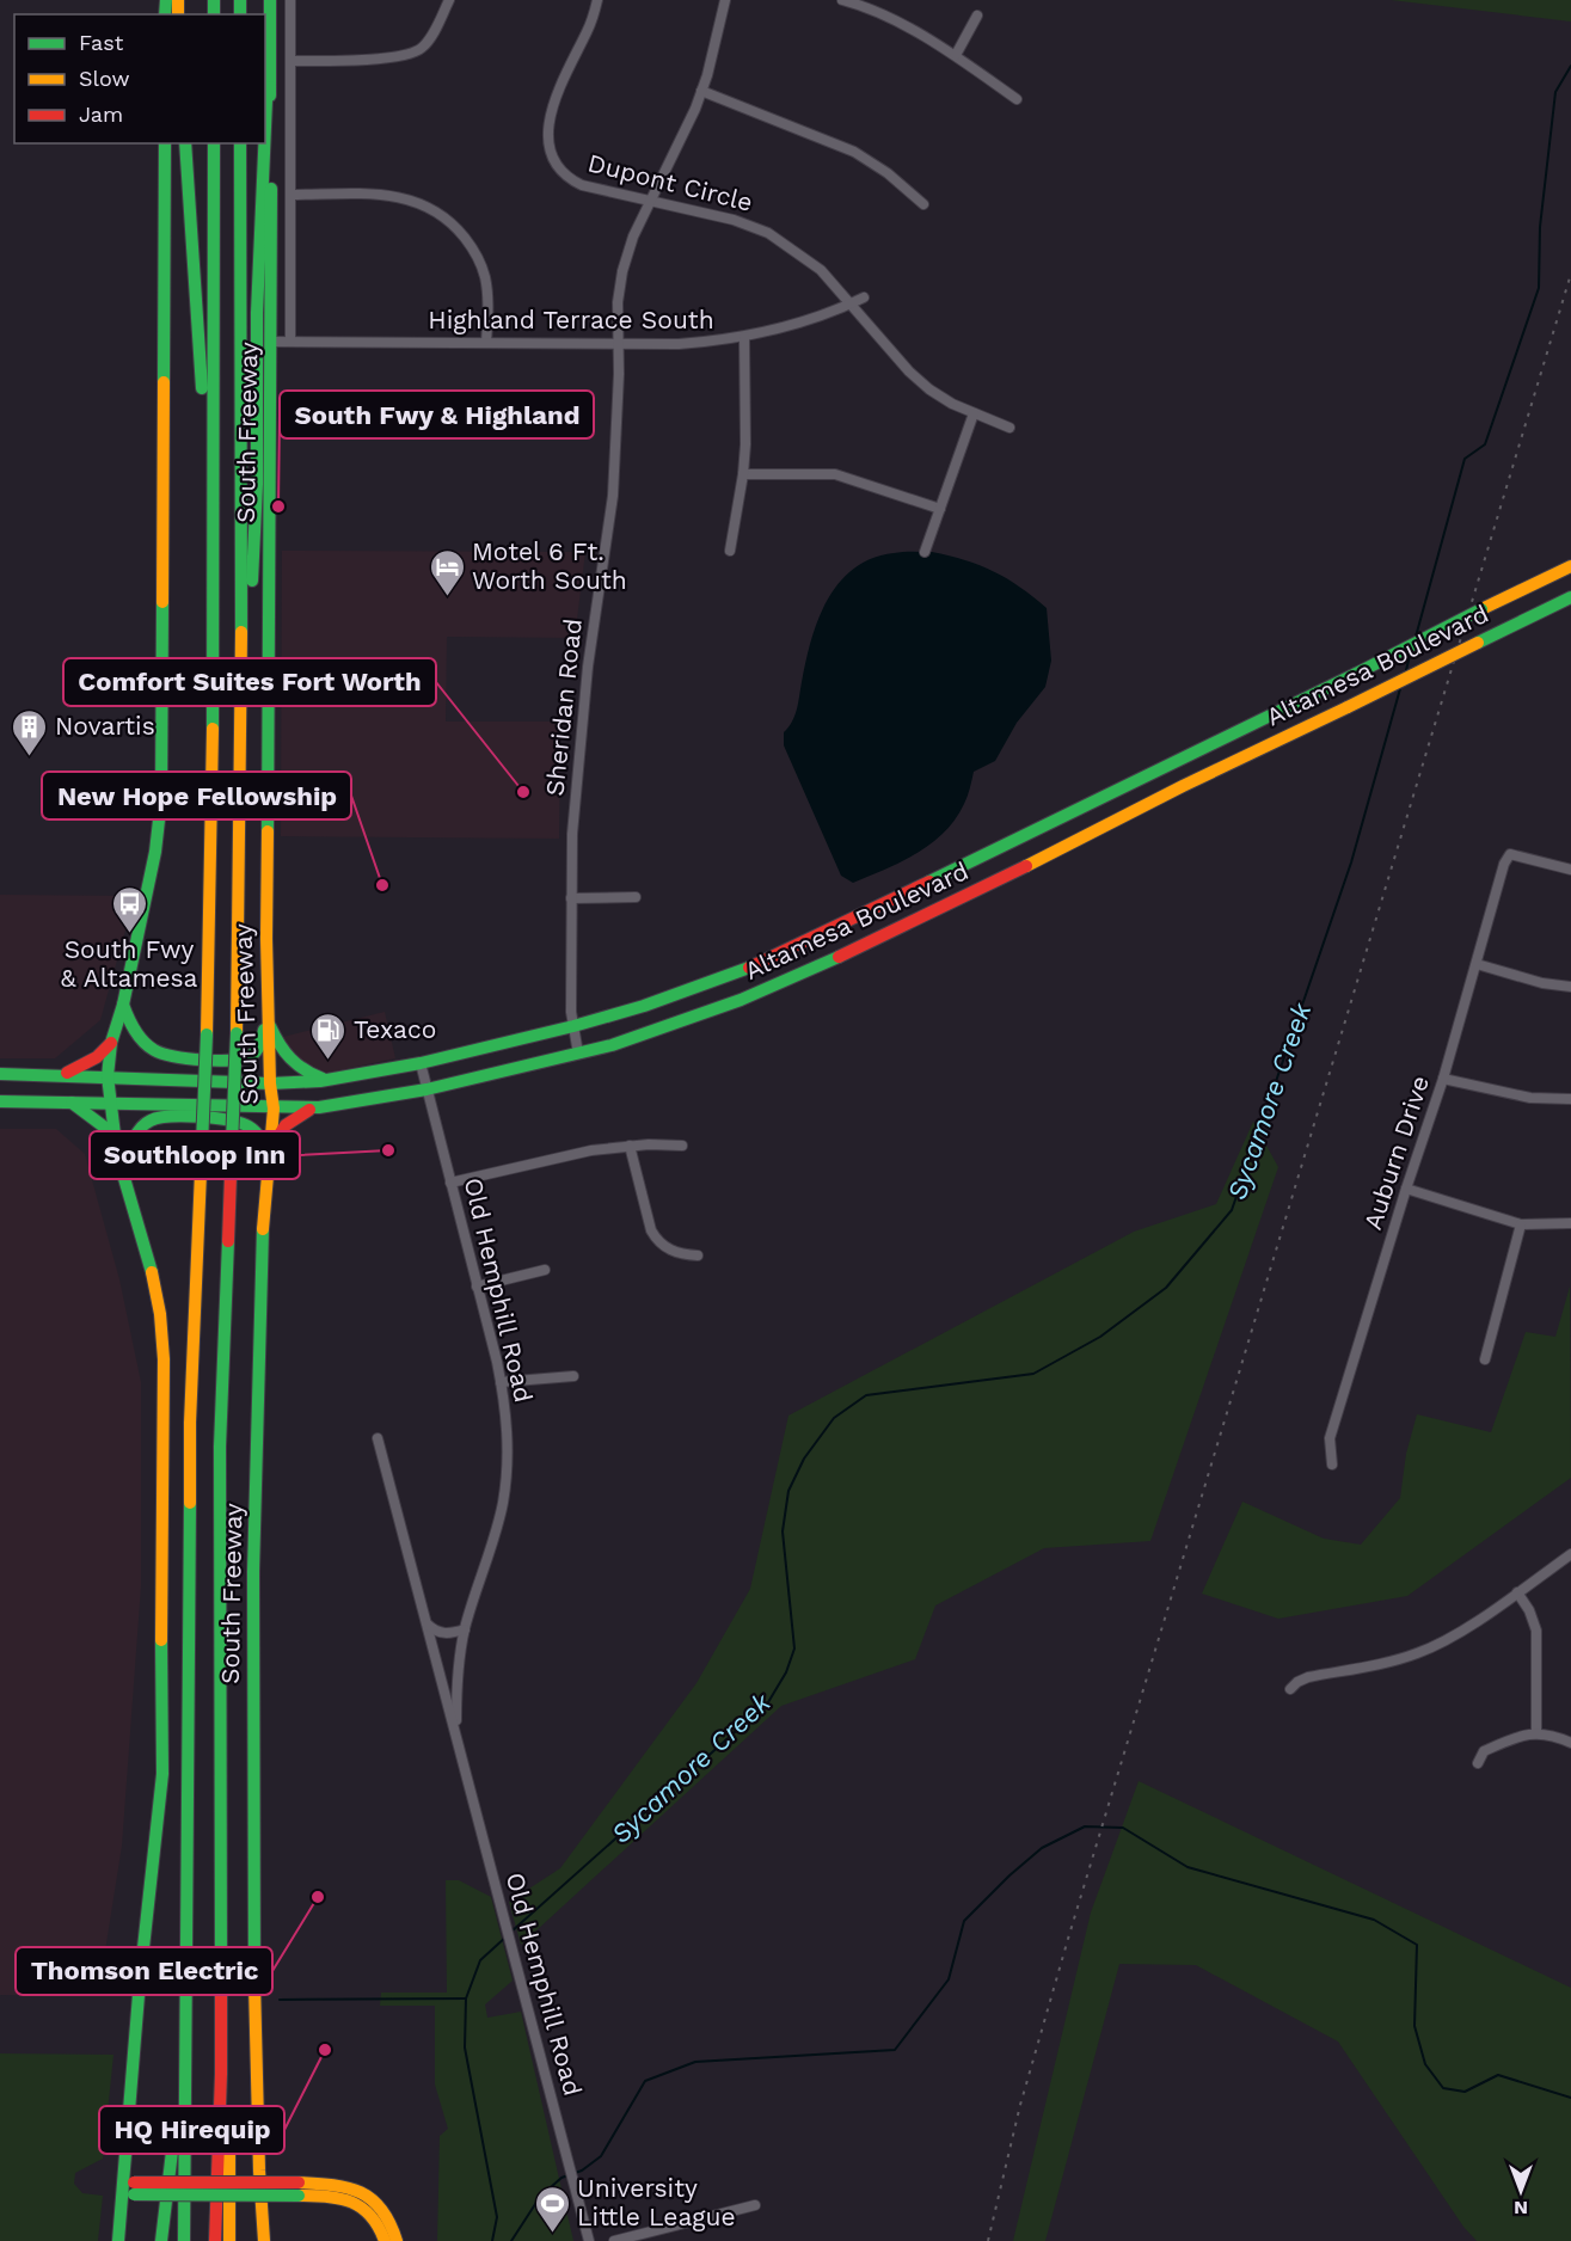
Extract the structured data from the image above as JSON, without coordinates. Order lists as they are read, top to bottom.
{
  "streets": {
    "main road": ["South Freeway", "Altamesa Boulevard"],
    "street": [
      "Dupont Circle",
      "Highland Terrace South",
      "Sheridan Road",
      "Auburn Drive",
      "Old Hemphill Road"
    ]
  },
  "crossings": [
    ["Dupont Circle", "Highland Terrace South"],
    ["Dupont Circle", "Sheridan Road"],
    ["Highland Terrace South", "South Freeway"],
    ["Highland Terrace South", "Sheridan Road"],
    ["South Freeway", "Altamesa Boulevard"],
    ["Altamesa Boulevard", "Sheridan Road"],
    ["Altamesa Boulevard", "Old Hemphill Road"]
  ],
  "water": ["Sycamore Creek"],
  "places": {
    "other": [
      "South Fwy & Highland",
      "Comfort Suites Fort Worth",
      "New Hope Fellowship",
      "Southloop Inn",
      "Thomson Electric",
      "HQ Hirequip"
    ],
    "hotel": ["Motel 6 Ft. Worth South"],
    "building": ["Novartis"],
    "bus stop": ["South Fwy & Altamesa"],
    "fuel station": ["Texaco"],
    "sports": ["University Little League"]
  },
  "legend": ["Fast", "Slow", "Jam"],
  "north": "bottom"
}
